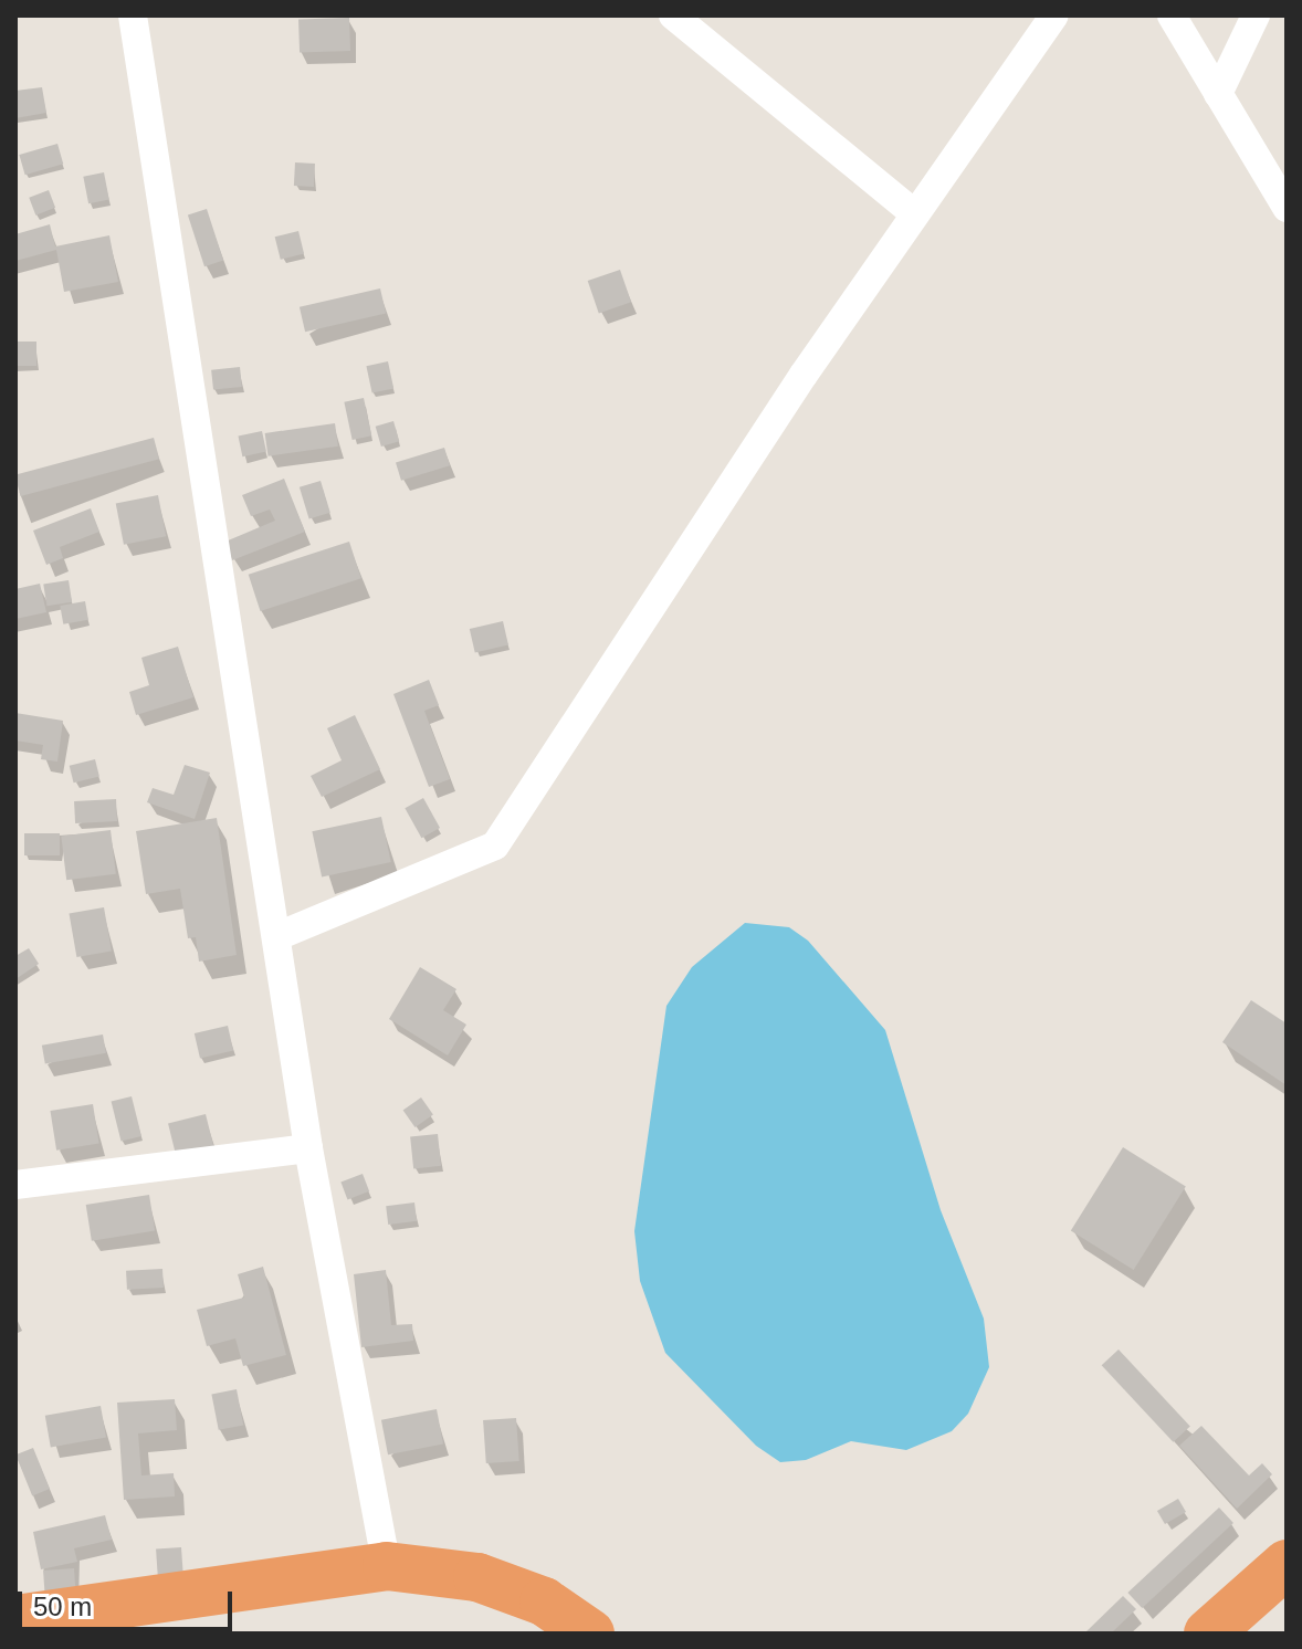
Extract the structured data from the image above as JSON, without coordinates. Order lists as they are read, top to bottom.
{
  "scale_bar": "50 m"
}
